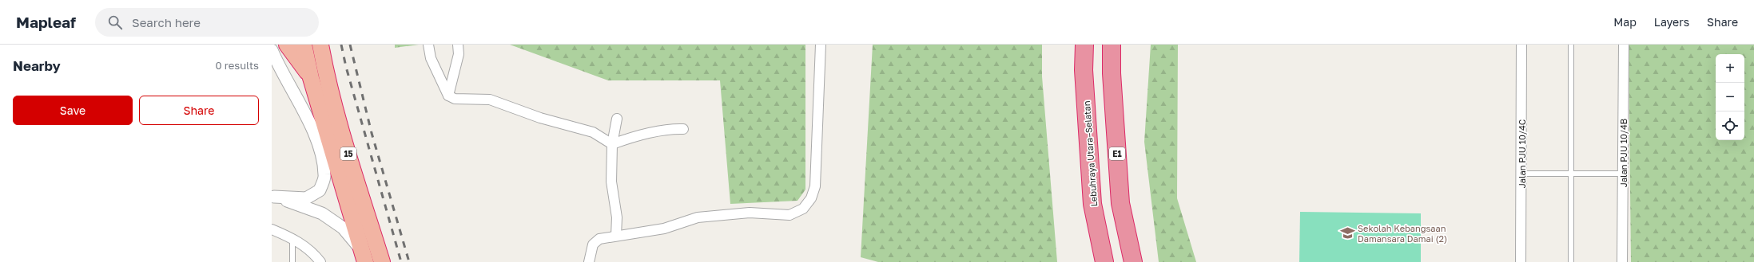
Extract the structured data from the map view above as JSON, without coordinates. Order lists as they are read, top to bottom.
{
  "streets": {
    "highway": ["15", "Lebuhraya Utara–Selatan", "E1"],
    "street": ["Jalan PJU 10/4B", "Jalan PJU 10/4C"]
  },
  "places": {
    "school or university": ["Sekolah Kebangsaan Damansara Damai (2)"]
  },
  "page": {
    "header": "Mapleaf",
    "search": "Search here",
    "nav": ["Map", "Layers", "Share"],
    "heading": ["Nearby", "0 results"],
    "map_buttons": ["+", "−"],
    "buttons": ["Save", "Share"]
  }
}
